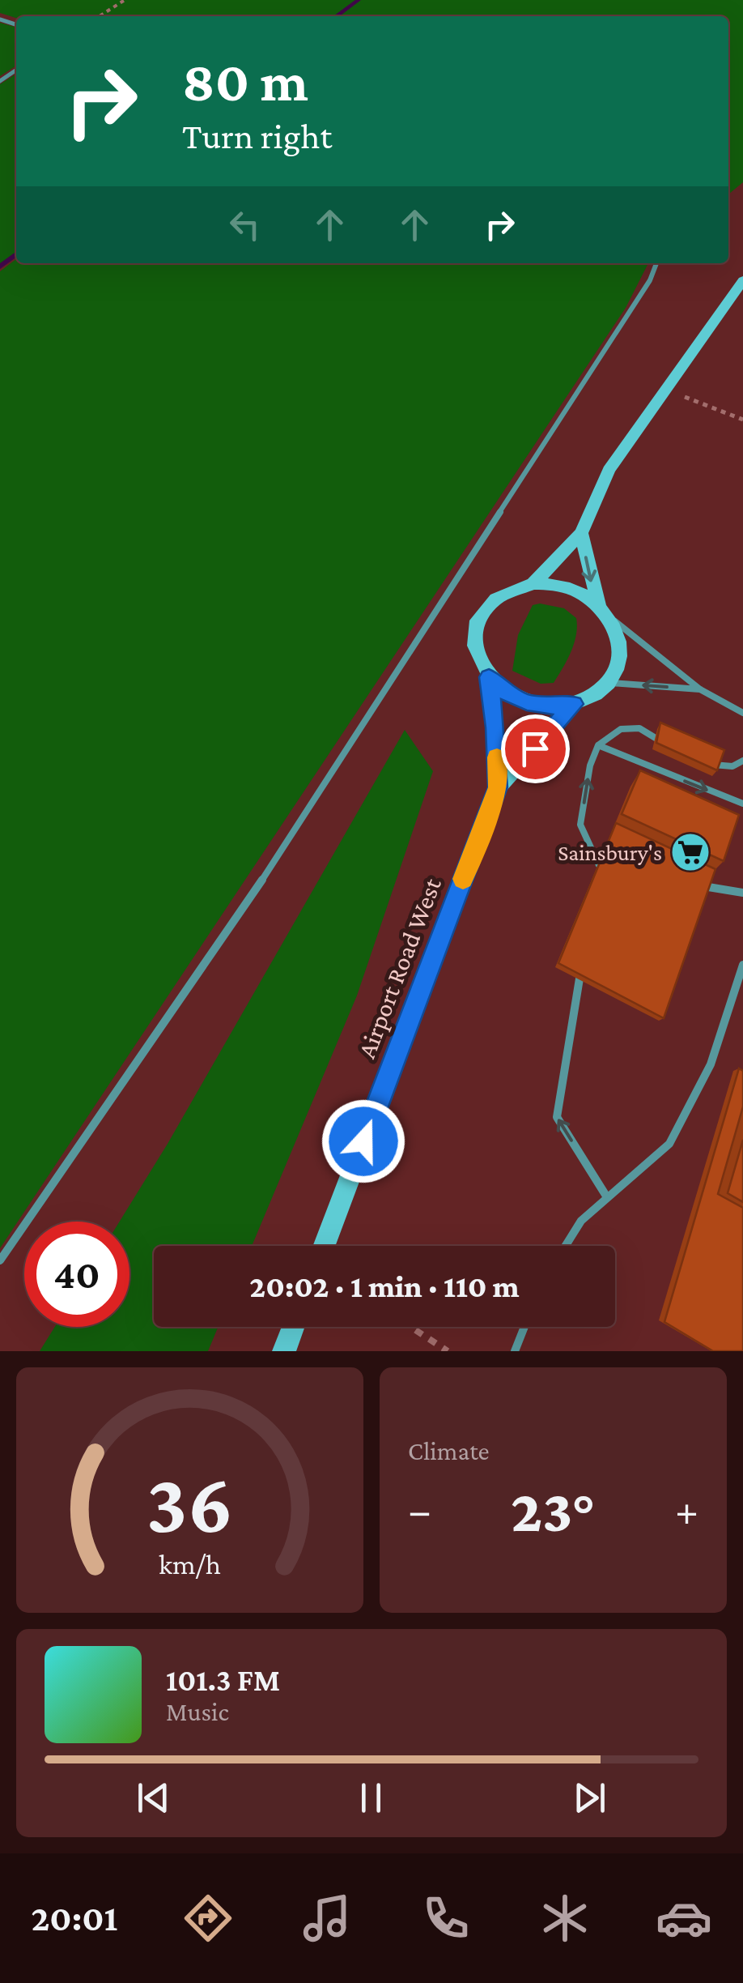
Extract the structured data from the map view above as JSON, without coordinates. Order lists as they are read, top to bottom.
{
  "streets": {
    "street": ["Airport Road West"]
  },
  "places": {
    "supermarket": ["Sainsbury's"]
  },
  "page": {
    "turn": ["80 m", "Turn right"],
    "limit": "40",
    "trip": "20:02 · 1 min · 110 m",
    "tile": "Climate",
    "heat": ["−", "23°", "+"],
    "song": ["101.3 FM", "Music"],
    "tabs": "20:01",
    "gauge": ["36", "km/h"]
  }
}
